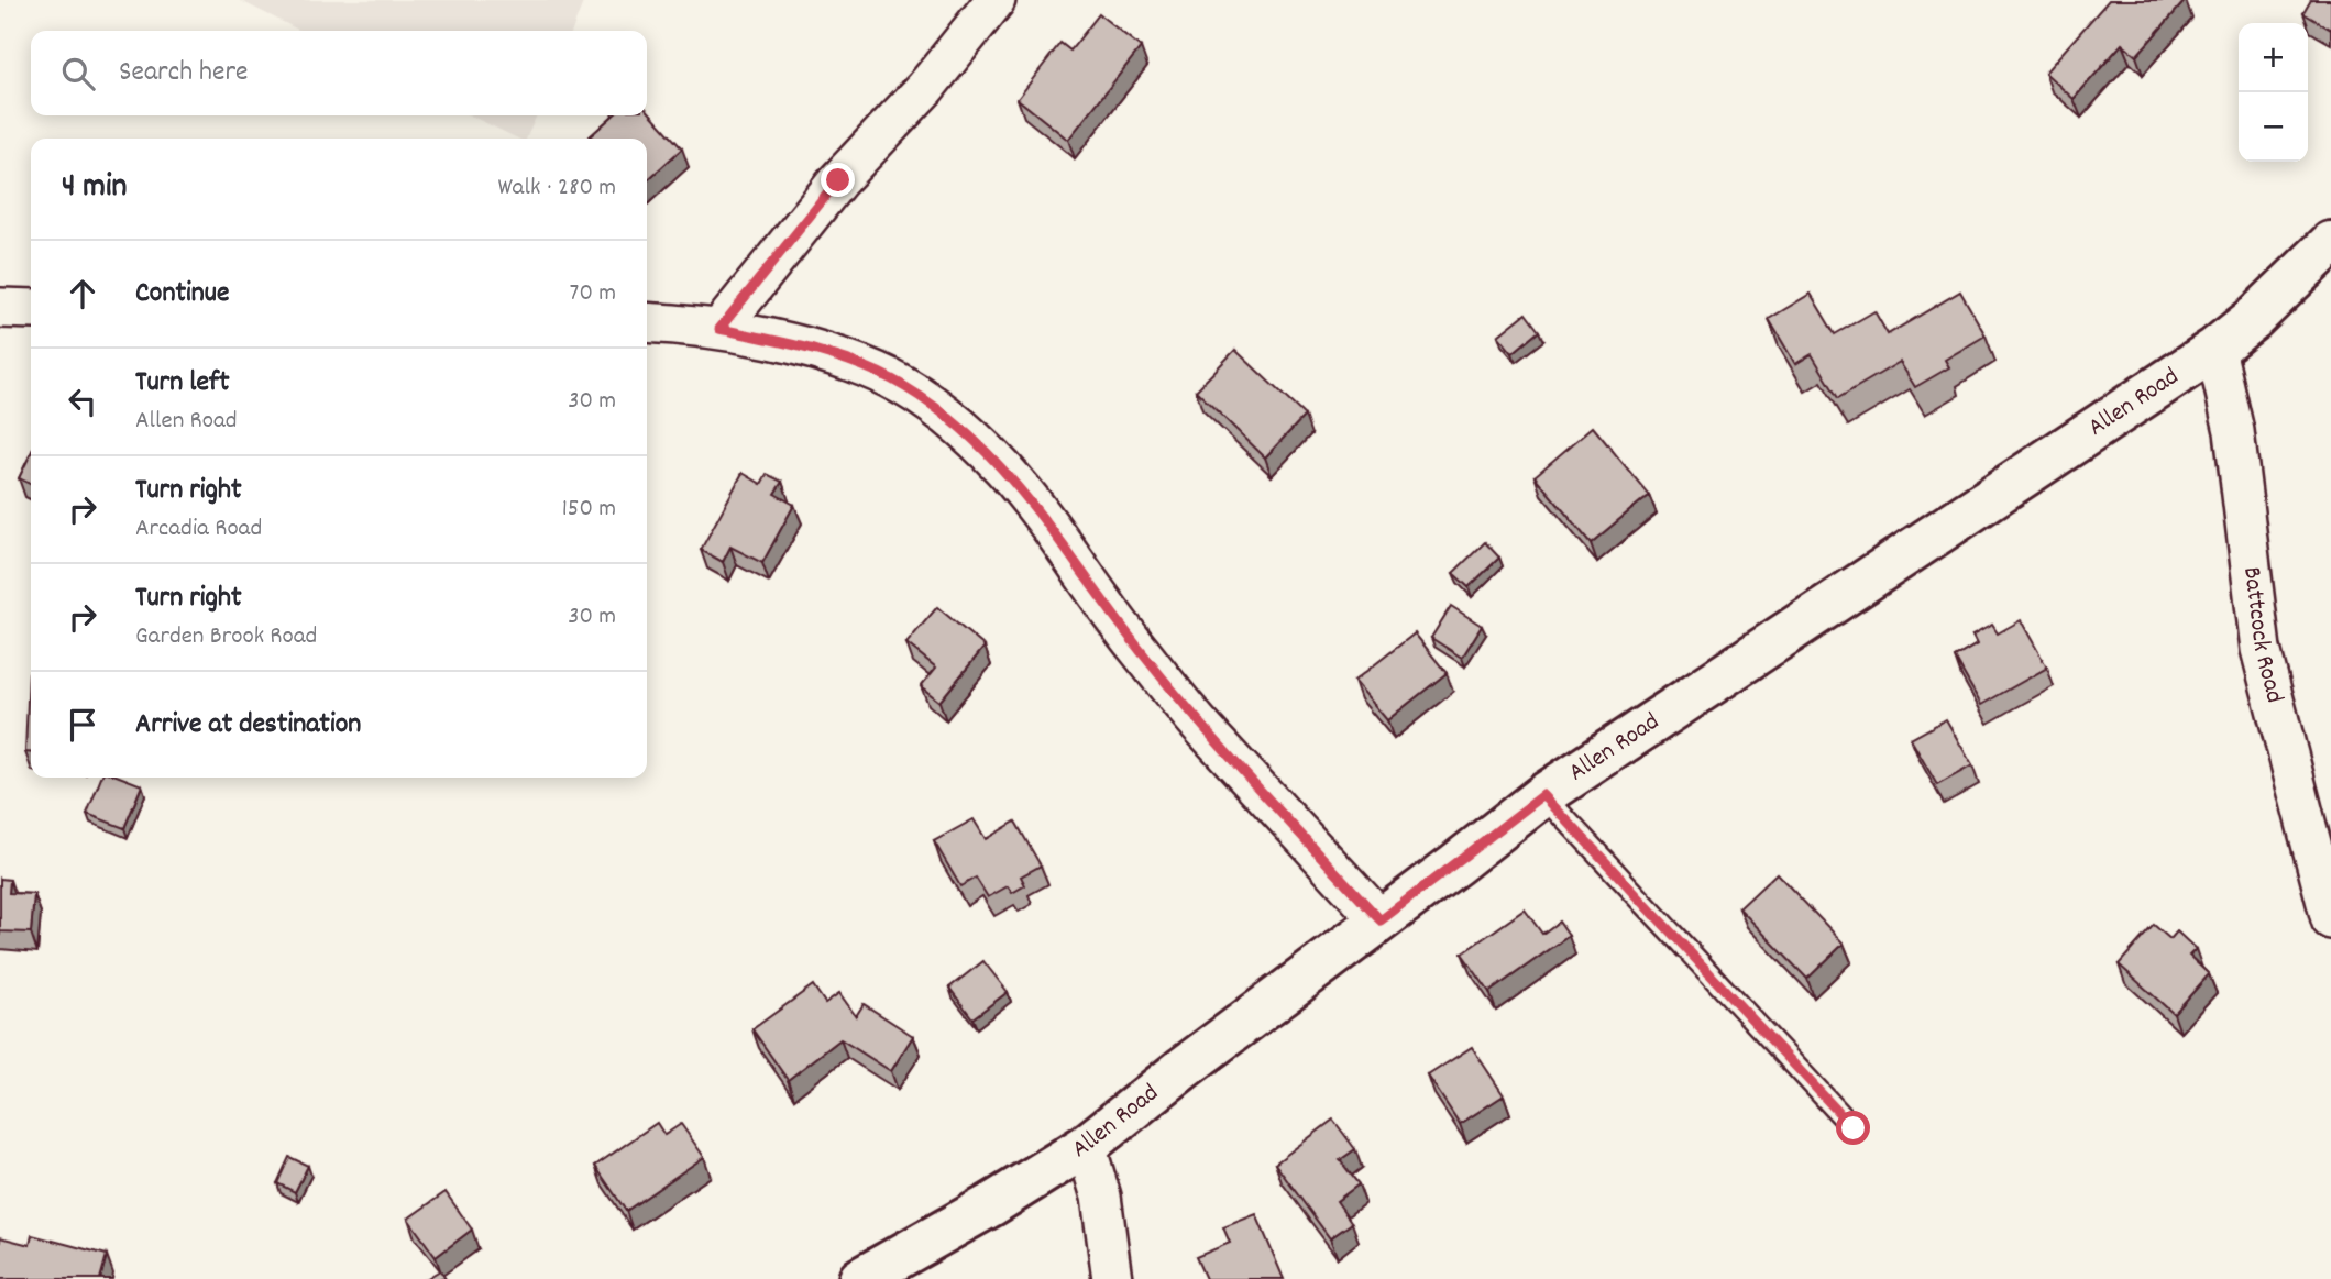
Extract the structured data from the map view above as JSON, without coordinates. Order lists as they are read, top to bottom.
{
  "streets": {
    "street": ["Allen Road", "Battcock Road"]
  },
  "crossings": [
    ["Allen Road", "Battcock Road"]
  ],
  "page": {
    "map_buttons": ["+", "−"],
    "search": "Search here",
    "heading": ["4 min", "Walk · 280 m"],
    "list": [
      ["Continue", "70 m"],
      ["Turn left", "Allen Road", "30 m"],
      ["Turn right", "Arcadia Road", "150 m"],
      ["Turn right", "Garden Brook Road", "30 m"],
      "Arrive at destination"
    ]
  }
}
